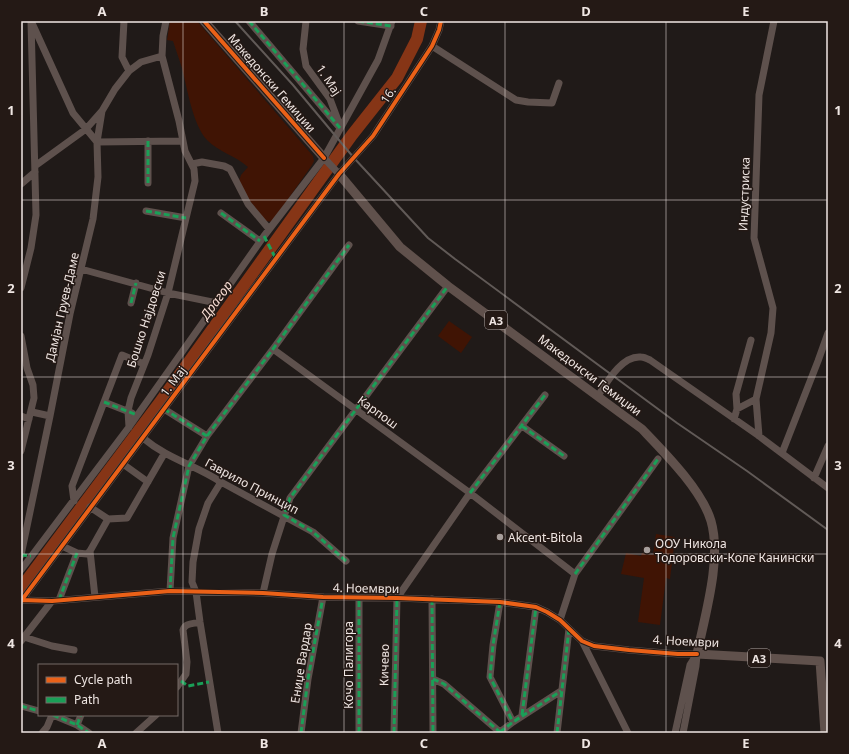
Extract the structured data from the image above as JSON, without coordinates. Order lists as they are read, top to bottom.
{
  "streets": {
    "main road": ["Македонски Гемиџии", "A3", "4. Ноември"],
    "street": [
      "1. Мај",
      "16.",
      "Индустриска",
      "Дамјан Груев-Даме",
      "Бошко Најдовски",
      "Карпош",
      "Гаврило Принцип",
      "Ениџе Вардар",
      "Кочо Палигора",
      "Кичево"
    ]
  },
  "crossings": [
    ["1. Мај", "Македонски Гемиџии"],
    ["1. Мај", "16."],
    ["1. Мај", "Бошко Најдовски"],
    ["1. Мај", "A3"],
    ["1. Мај", "Гаврило Принцип"],
    ["1. Мај", "4. Ноември"],
    ["Македонски Гемиџии", "16."],
    ["Македонски Гемиџии", "A3"],
    ["Македонски Гемиџии", "4. Ноември"],
    ["16.", "A3"],
    ["Дамјан Груев-Даме", "Бошко Најдовски"],
    ["4. Ноември", "Ениџе Вардар"],
    ["4. Ноември", "Кочо Палигора"],
    ["4. Ноември", "Кичево"]
  ],
  "water": ["Драгор"],
  "places": ["Akcent-Bitola", "ООУ Никола Тодоровски-Коле Канински"],
  "legend": ["Cycle path", "Path"],
  "grid": {
    "columns": [
      "A",
      "B",
      "C",
      "D",
      "E"
    ],
    "rows": [
      "1",
      "2",
      "3",
      "4"
    ]
  }
}
